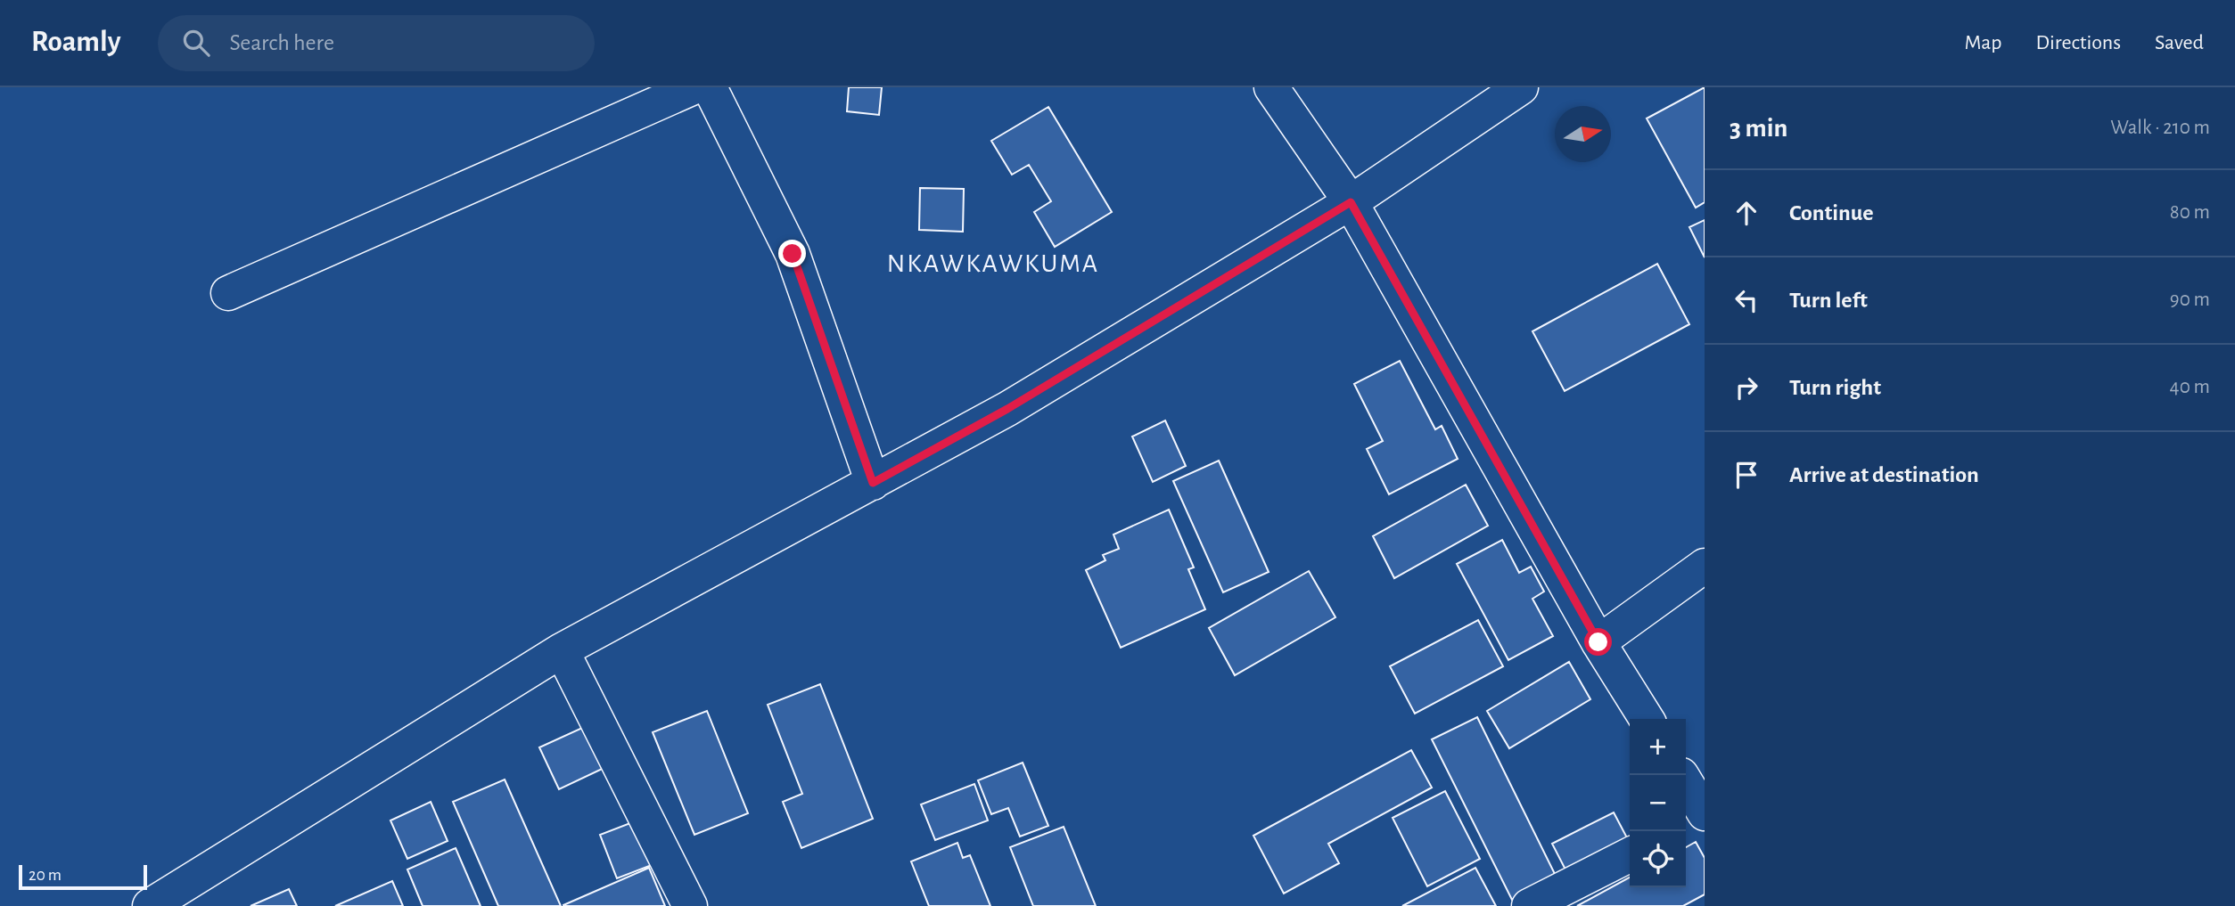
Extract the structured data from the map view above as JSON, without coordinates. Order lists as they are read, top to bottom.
{
  "districts": ["NKAWKAWKUMA"],
  "scale_bar": "20 m",
  "north": "right",
  "page": {
    "header": "Roamly",
    "search": "Search here",
    "nav": ["Map", "Directions", "Saved"],
    "heading": ["3 min", "Walk · 210 m"],
    "list": [
      ["Continue", "80 m"],
      ["Turn left", "90 m"],
      ["Turn right", "40 m"],
      "Arrive at destination"
    ],
    "map_buttons": ["+", "−"],
    "scale": "20 m"
  }
}
